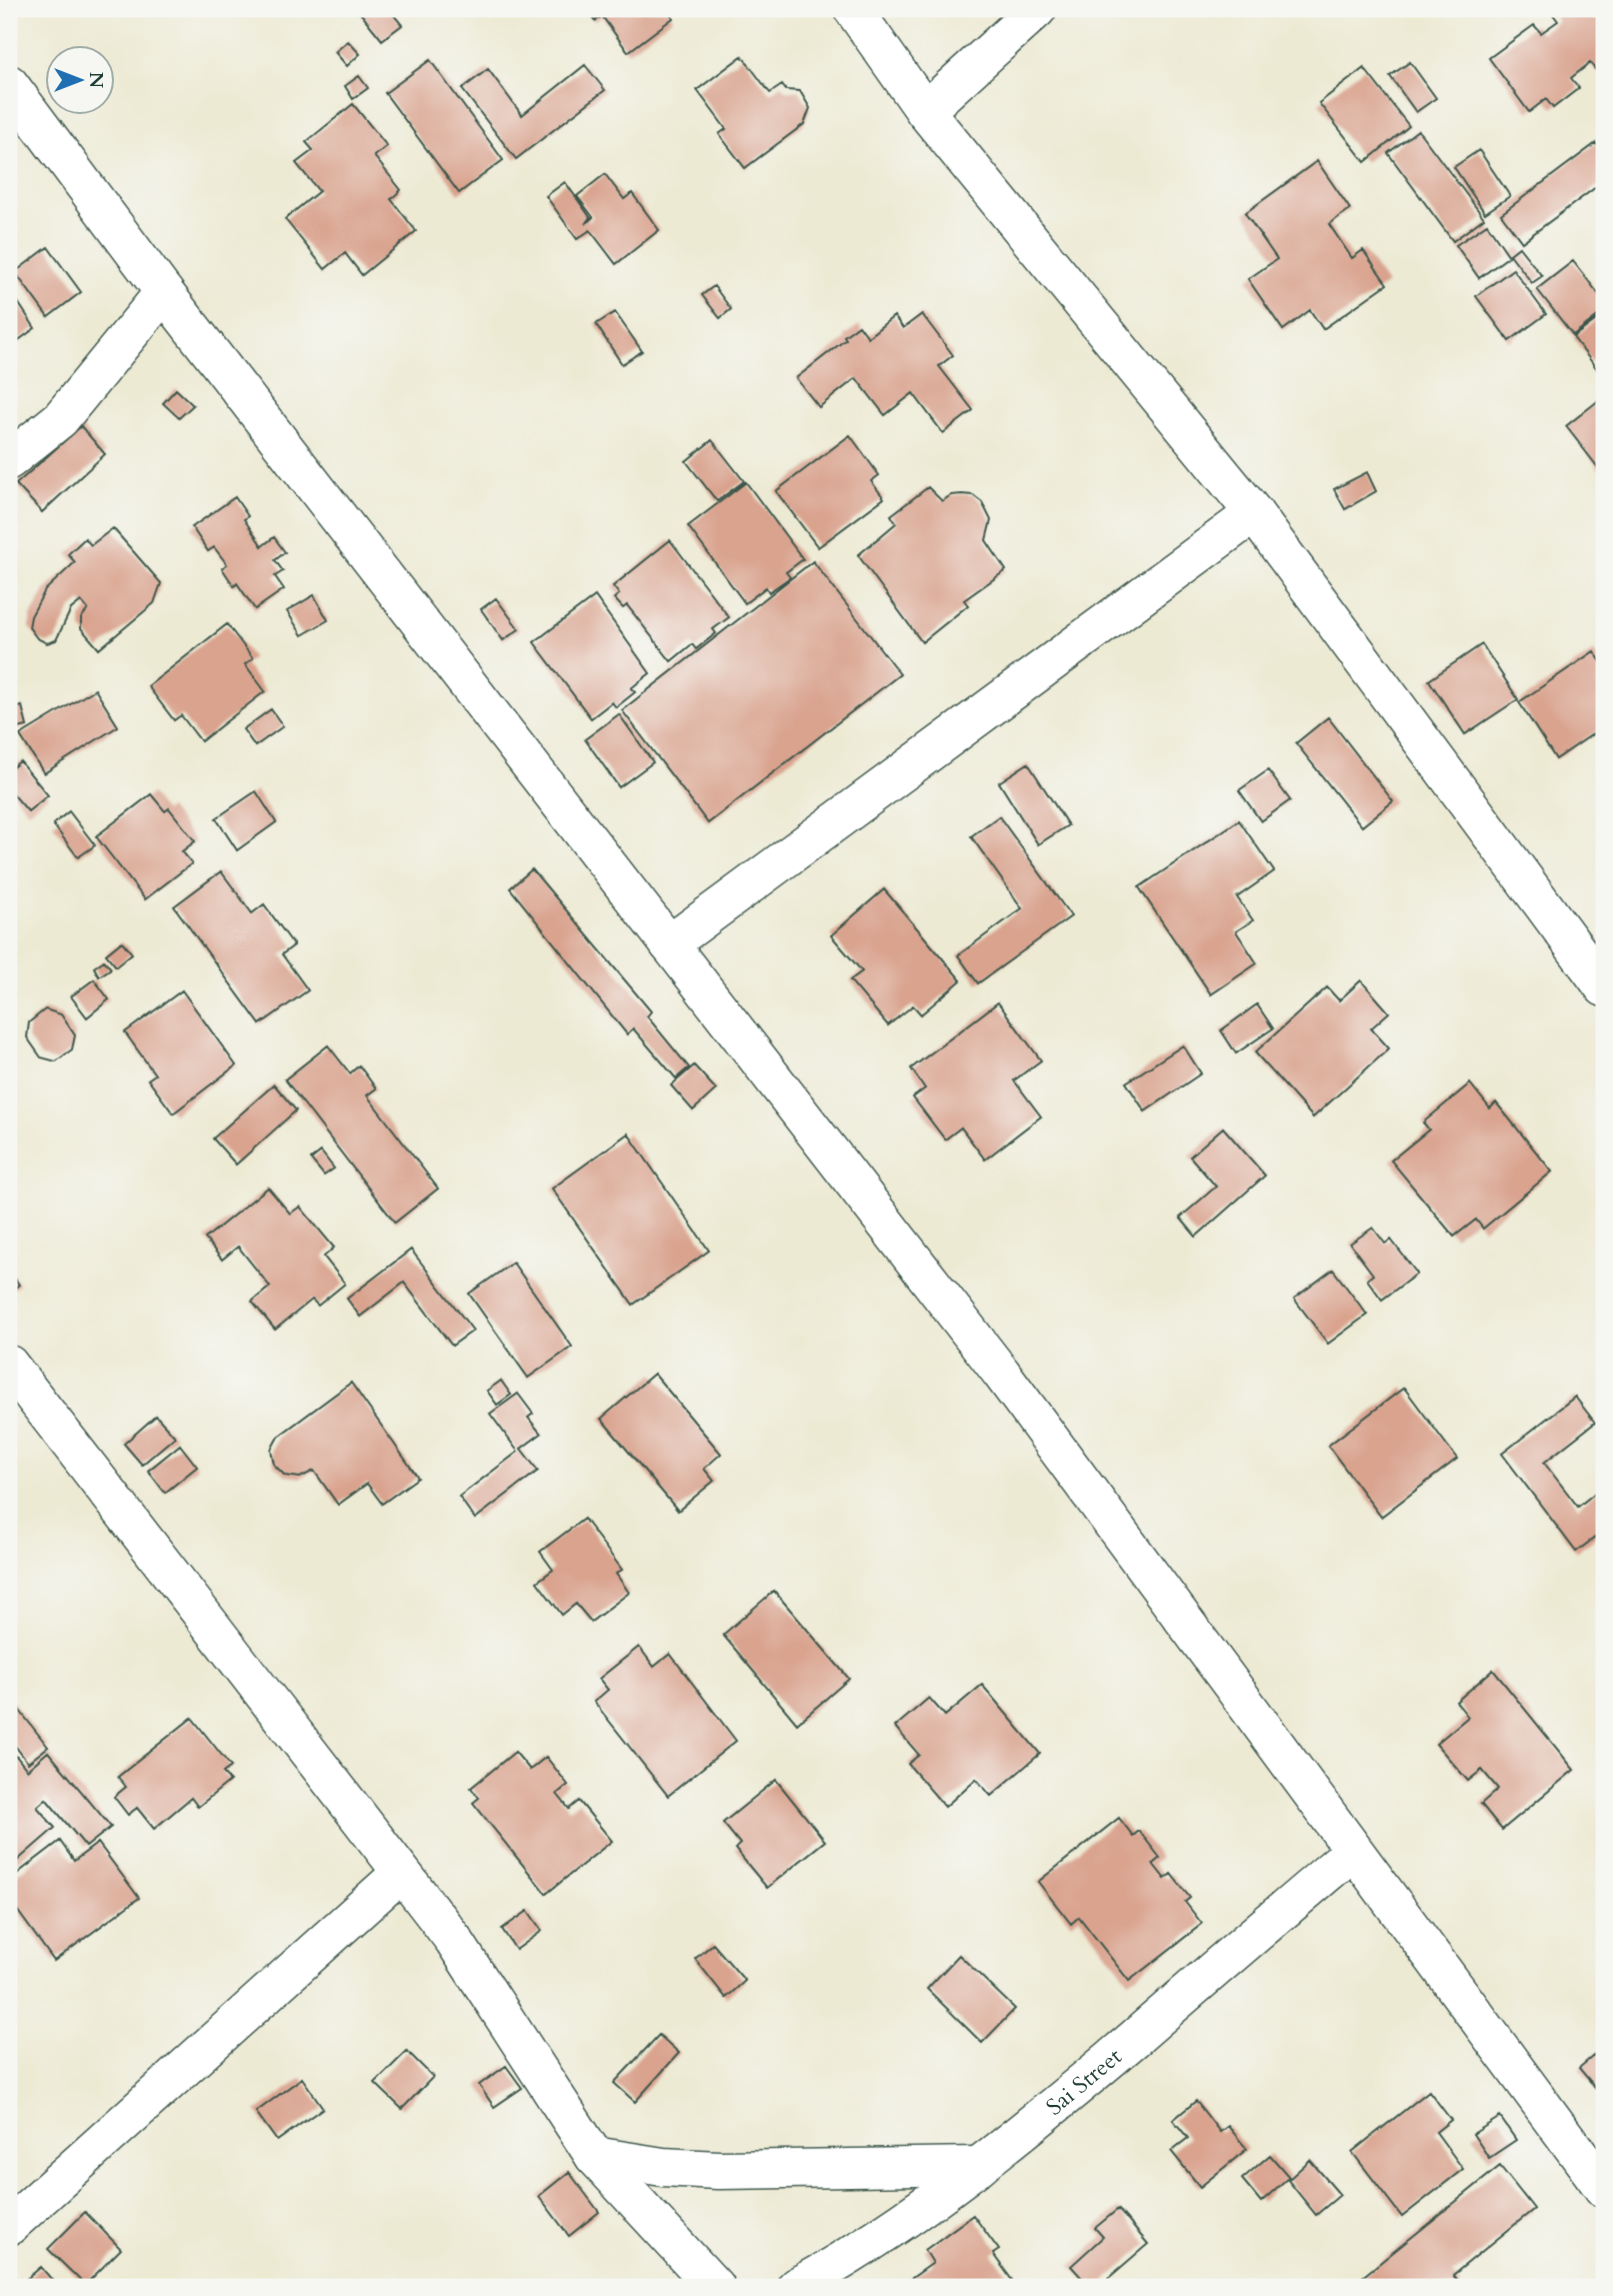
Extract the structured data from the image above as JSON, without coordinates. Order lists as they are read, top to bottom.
{
  "streets": {
    "street": ["Sai Street"]
  },
  "north": "right"
}
